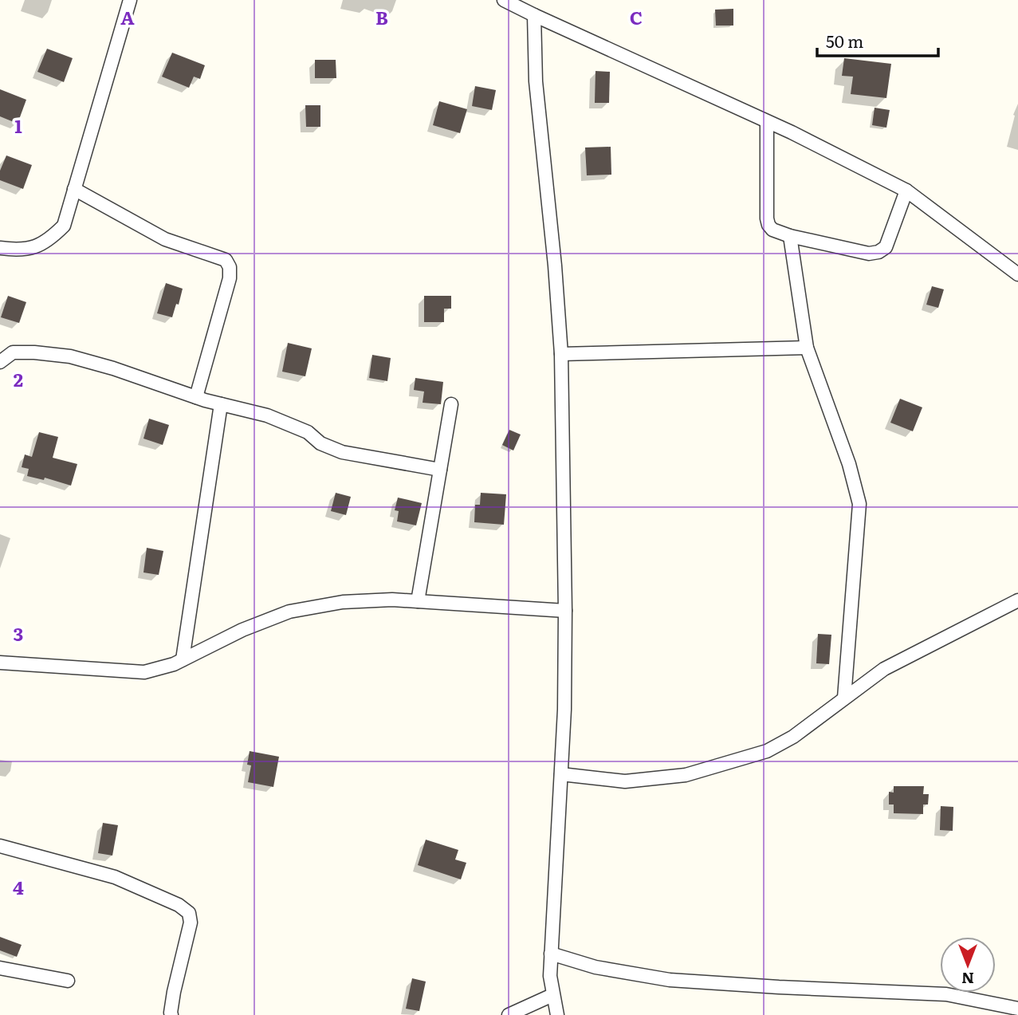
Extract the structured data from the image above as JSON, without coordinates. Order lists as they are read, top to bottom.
{
  "scale_bar": "50 m",
  "north": "bottom",
  "grid": {
    "columns": ["A", "B", "C"],
    "rows": [
      "1",
      "2",
      "3",
      "4"
    ]
  }
}
